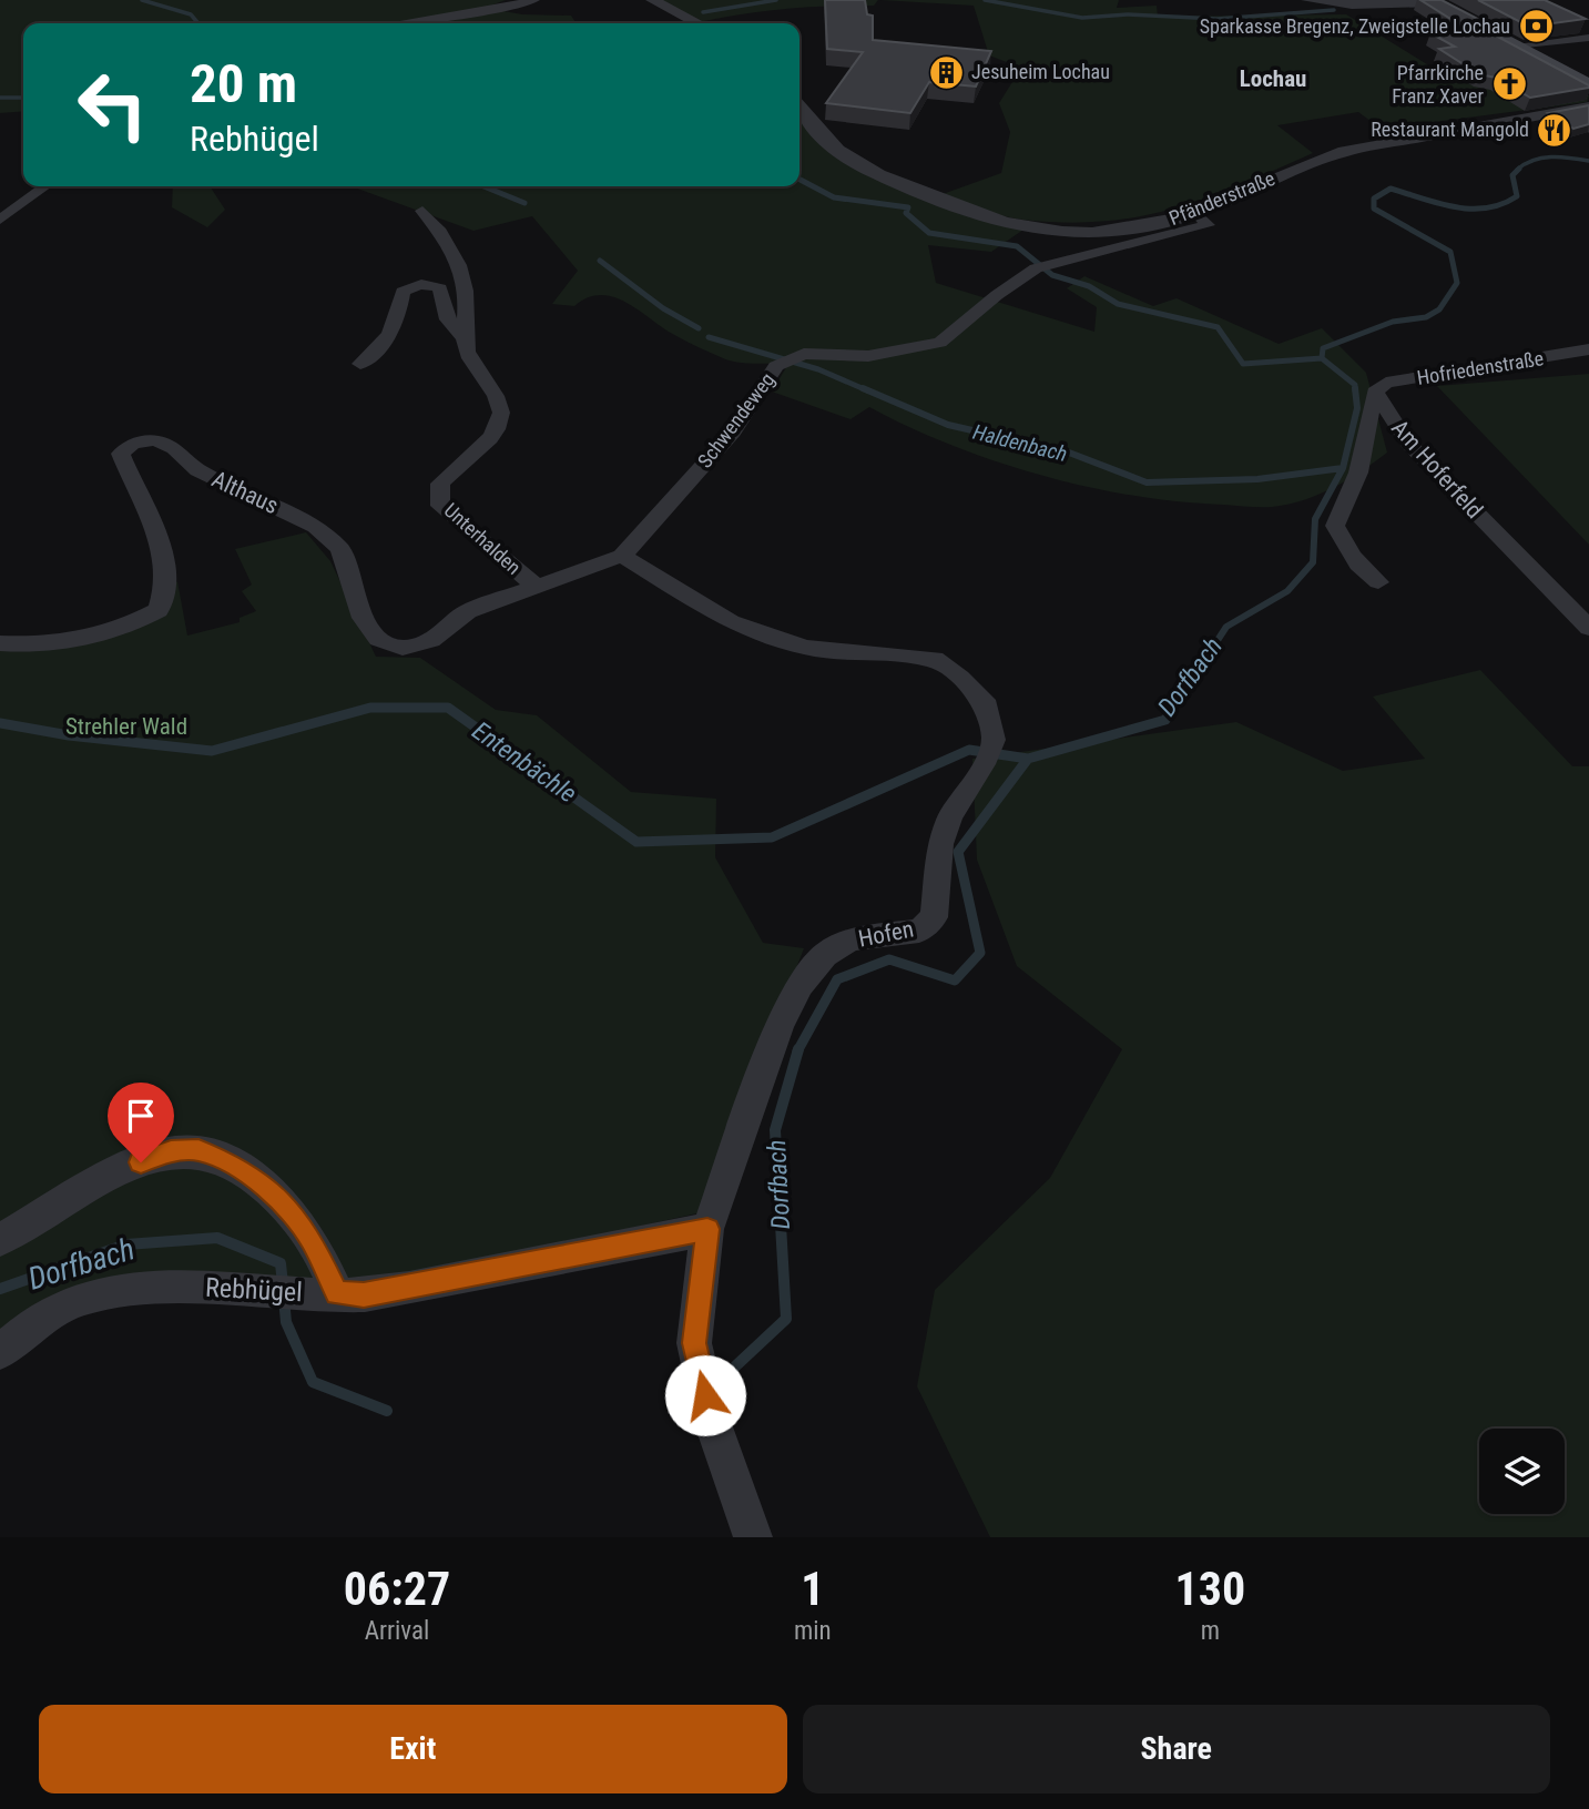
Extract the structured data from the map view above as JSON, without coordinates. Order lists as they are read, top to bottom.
{
  "streets": {
    "street": [
      "Pfänderstraße",
      "Hofriedenstraße",
      "Schwendeweg",
      "Am Hoferfeld",
      "Althaus",
      "Unterhalden",
      "Hofen",
      "Rebhügel"
    ]
  },
  "crossings": [
    ["Pfänderstraße", "Schwendeweg"],
    ["Hofriedenstraße", "Am Hoferfeld"],
    ["Schwendeweg", "Althaus"],
    ["Schwendeweg", "Hofen"],
    ["Althaus", "Unterhalden"],
    ["Althaus", "Hofen"],
    ["Hofen", "Rebhügel"]
  ],
  "districts": ["Lochau"],
  "water": ["Haldenbach", "Dorfbach", "Entenbächle"],
  "parks": ["Strehler Wald"],
  "places": {
    "bank": ["Sparkasse Bregenz, Zweigstelle Lochau"],
    "building": ["Jesuheim Lochau"],
    "church": ["Pfarrkirche Franz Xaver"],
    "restaurant": ["Restaurant Mangold"]
  },
  "page": {
    "turn": ["20 m", "Rebhügel"],
    "eta": [
      "06:27",
      "Arrival",
      "1",
      "min",
      "130",
      "m"
    ],
    "buttons": ["Exit", "Share"]
  }
}
